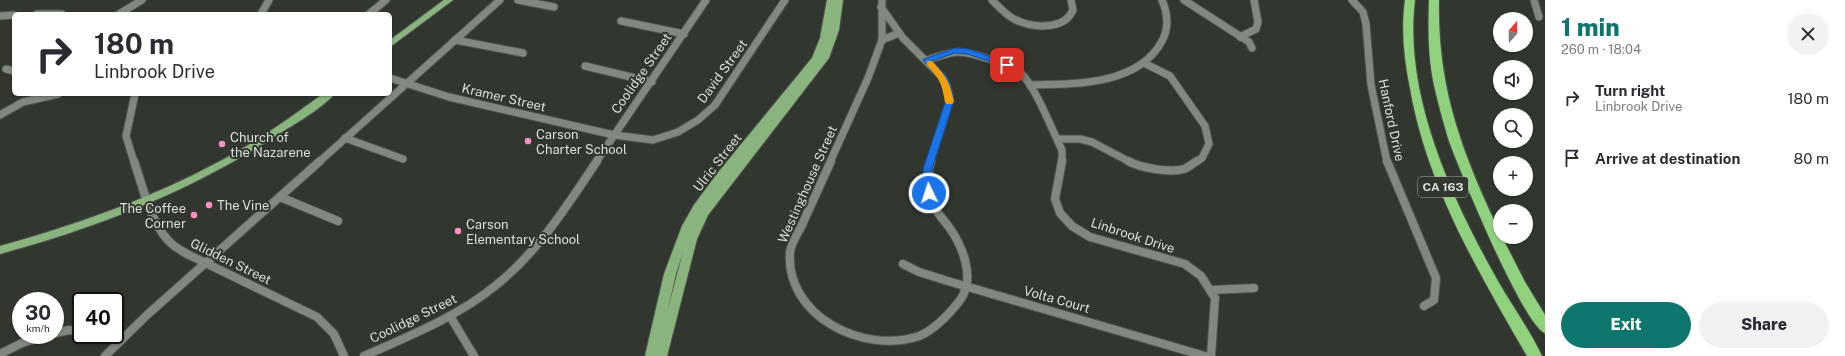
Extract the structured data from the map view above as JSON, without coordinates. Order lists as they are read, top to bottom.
{
  "streets": {
    "highway": ["CA 163"],
    "main road": ["Ulric Street"],
    "street": [
      "David Street",
      "Coolidge Street",
      "Kramer Street",
      "Hanford Drive",
      "Westinghouse Street",
      "Linbrook Drive",
      "Glidden Street",
      "Volta Court"
    ]
  },
  "crossings": [
    ["David Street", "Coolidge Street"],
    ["David Street", "Kramer Street"],
    ["Coolidge Street", "Kramer Street"],
    ["Westinghouse Street", "Volta Court"]
  ],
  "places": [
    "Carson Charter School",
    "Church of the Nazarene",
    "The Vine",
    "The Coffee Corner",
    "Carson Elementary School"
  ],
  "north": "top",
  "page": {
    "heading": ["1 min", "260 m · 18:04"],
    "map_buttons": ["+", "−"],
    "turn": ["180 m", "Linbrook Drive"],
    "list": [
      {
        "name": "Turn right",
        "note": "Linbrook Drive",
        "value": "180 m"
      },
      {
        "name": "Arrive at destination",
        "value": "80 m"
      }
    ],
    "speed": "30 km/h",
    "limit": "40",
    "buttons": ["Exit", "Share"]
  }
}
